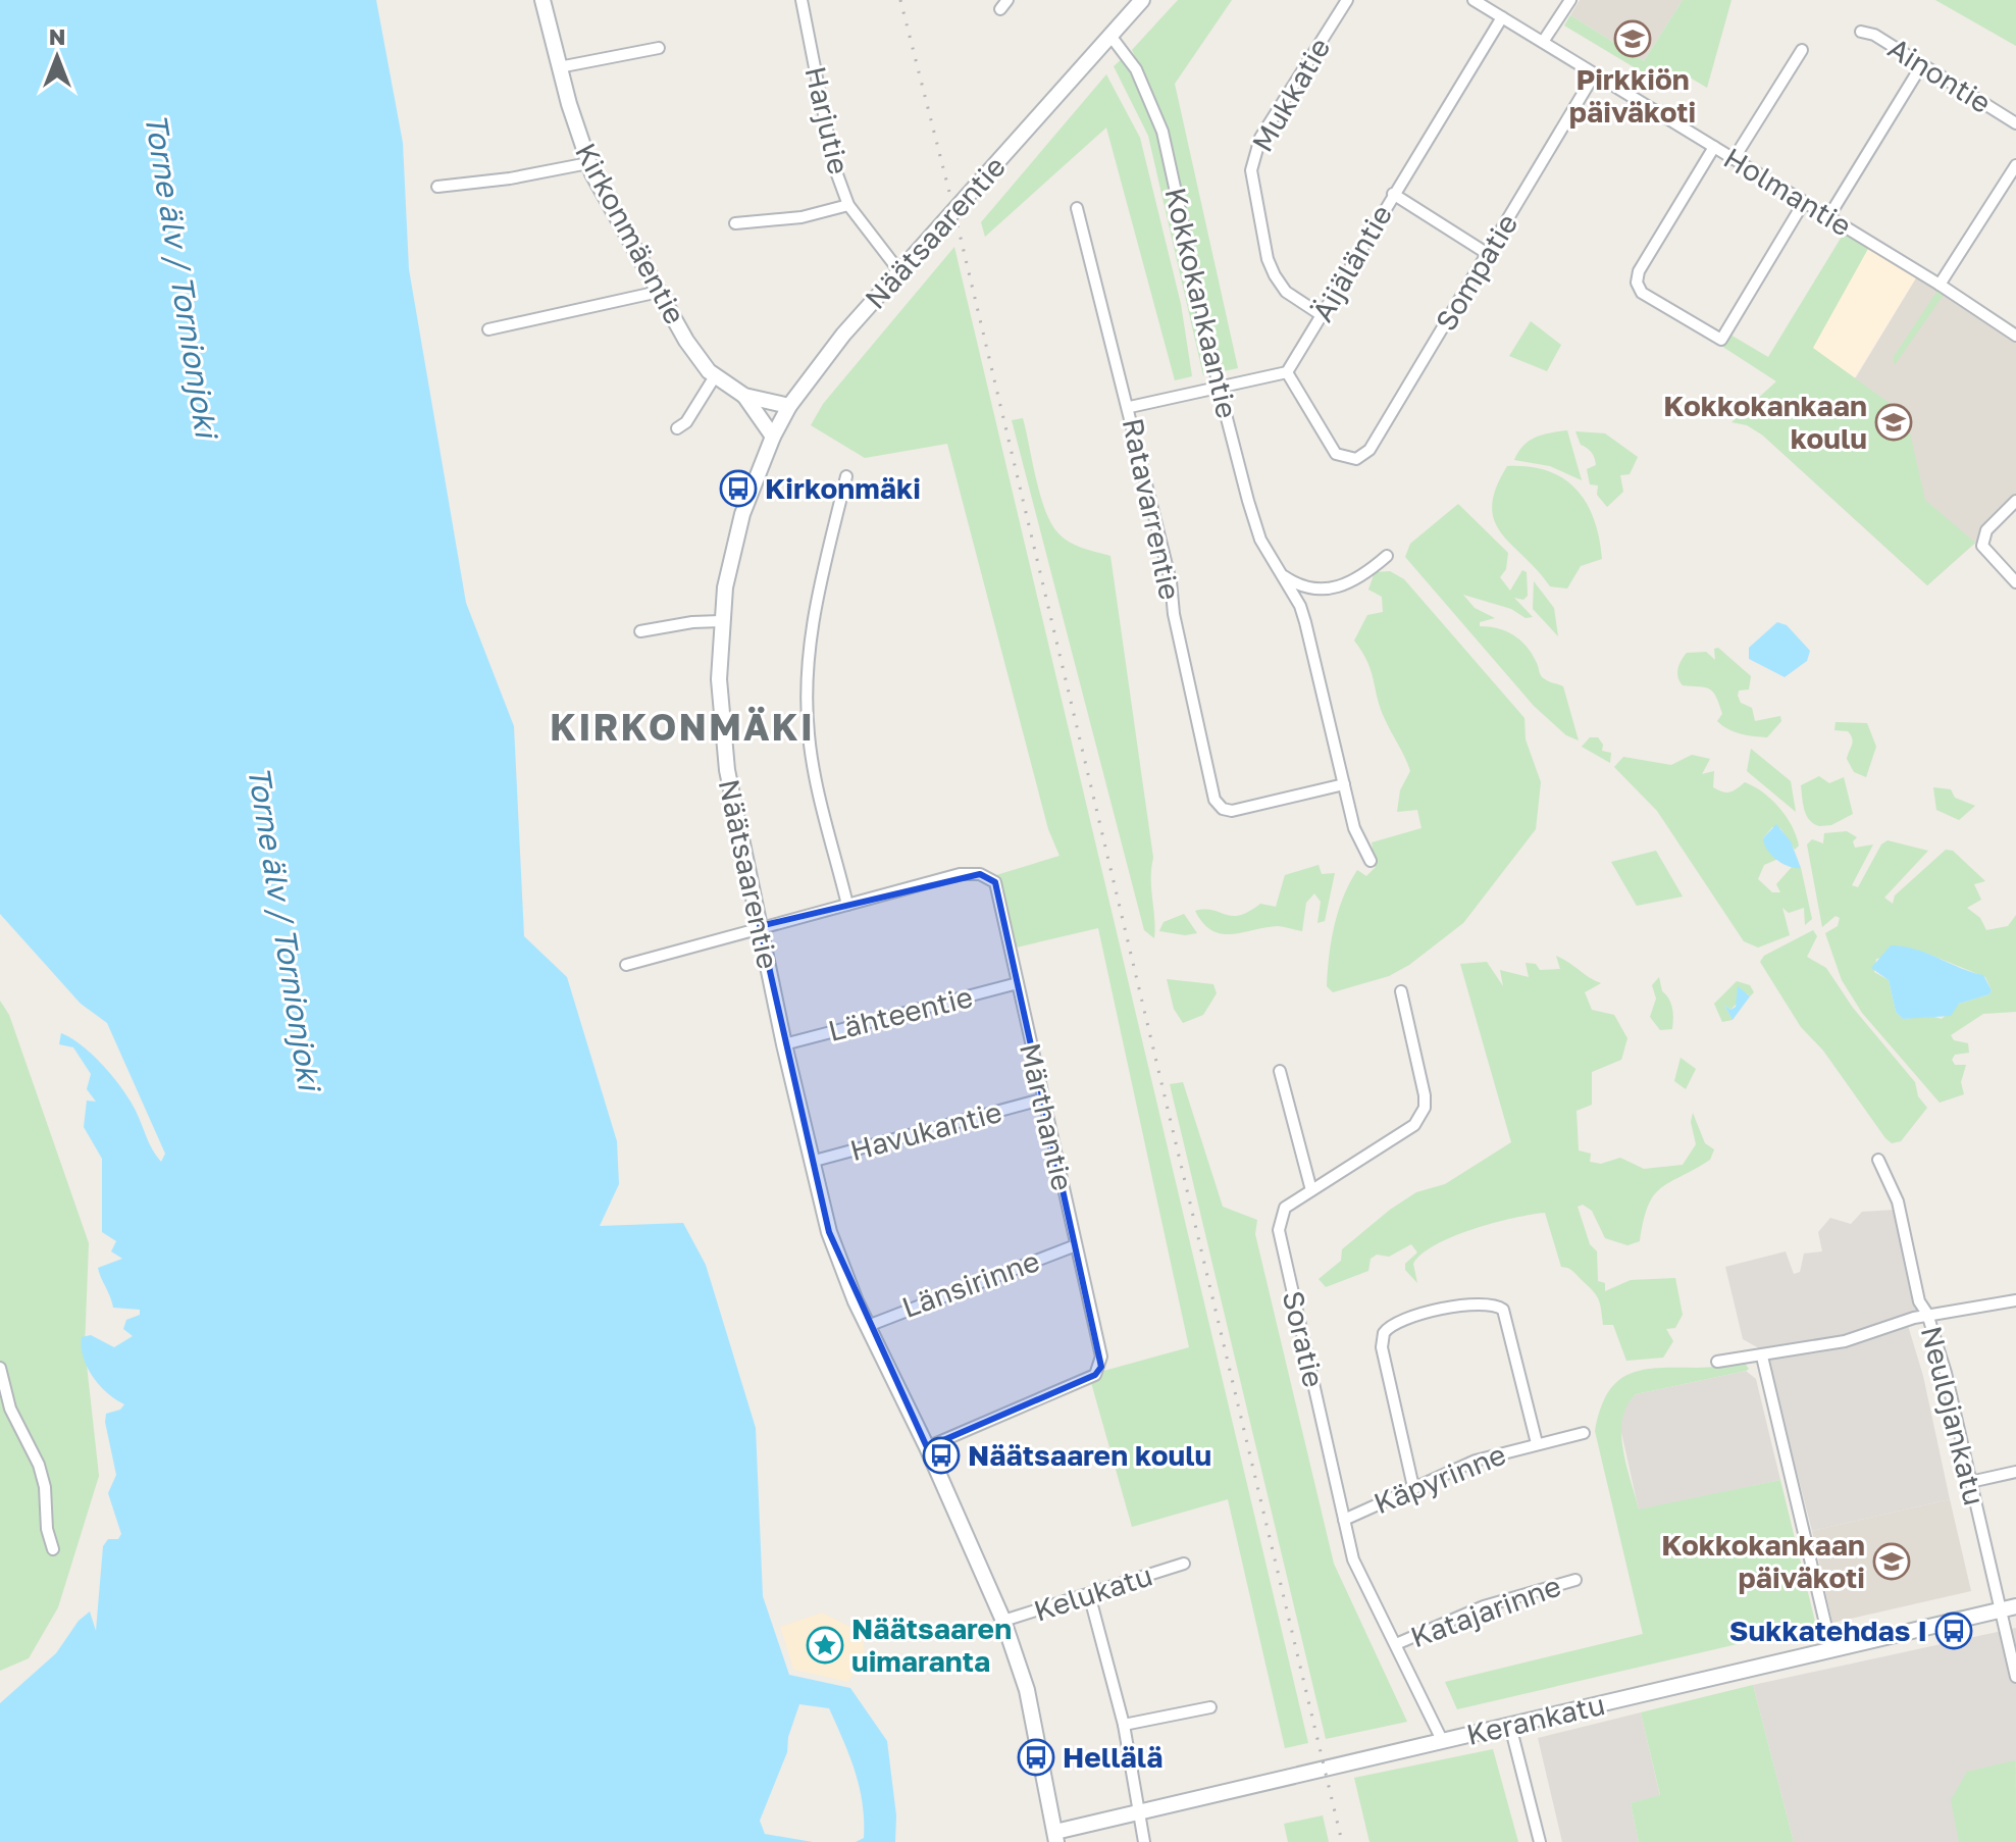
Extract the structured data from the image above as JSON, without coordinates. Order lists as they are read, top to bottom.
{
  "streets": {
    "street": [
      "Ainontie",
      "Mukkatie",
      "Harjutie",
      "Holmantie",
      "Näätsaarentie",
      "Kirkonmäentie",
      "Äijäläntie",
      "Sompatie",
      "Kokkokankaantie",
      "Ratavarrentie",
      "Lähteentie",
      "Märthantie",
      "Havukantie",
      "Länsirinne",
      "Soratie",
      "Neulojankatu",
      "Käpyrinne",
      "Kelukatu",
      "Katajarinne",
      "Kerankatu"
    ]
  },
  "crossings": [
    ["Mukkatie", "Äijäläntie"],
    ["Harjutie", "Näätsaarentie"],
    ["Holmantie", "Äijäläntie"],
    ["Holmantie", "Sompatie"],
    ["Näätsaarentie", "Kirkonmäentie"],
    ["Näätsaarentie", "Kokkokankaantie"],
    ["Näätsaarentie", "Lähteentie"],
    ["Näätsaarentie", "Märthantie"],
    ["Näätsaarentie", "Havukantie"],
    ["Näätsaarentie", "Länsirinne"],
    ["Näätsaarentie", "Kelukatu"],
    ["Näätsaarentie", "Kerankatu"],
    ["Äijäläntie", "Sompatie"],
    ["Kokkokankaantie", "Ratavarrentie"],
    ["Lähteentie", "Märthantie"],
    ["Märthantie", "Havukantie"],
    ["Märthantie", "Länsirinne"],
    ["Soratie", "Käpyrinne"],
    ["Soratie", "Katajarinne"],
    ["Soratie", "Kerankatu"],
    ["Neulojankatu", "Kerankatu"]
  ],
  "districts": ["KIRKONMÄKI"],
  "water": ["Torne älv / Tornionjoki"],
  "places": {
    "school or university": ["Pirkkiön päiväkoti", "Kokkokankaan koulu", "Kokkokankaan päiväkoti"],
    "bus stop": [
      "Kirkonmäki",
      "Näätsaaren koulu",
      "Sukkatehdas I",
      "Hellälä"
    ],
    "place": ["Näätsaaren uimaranta"]
  },
  "north": "top"
}
